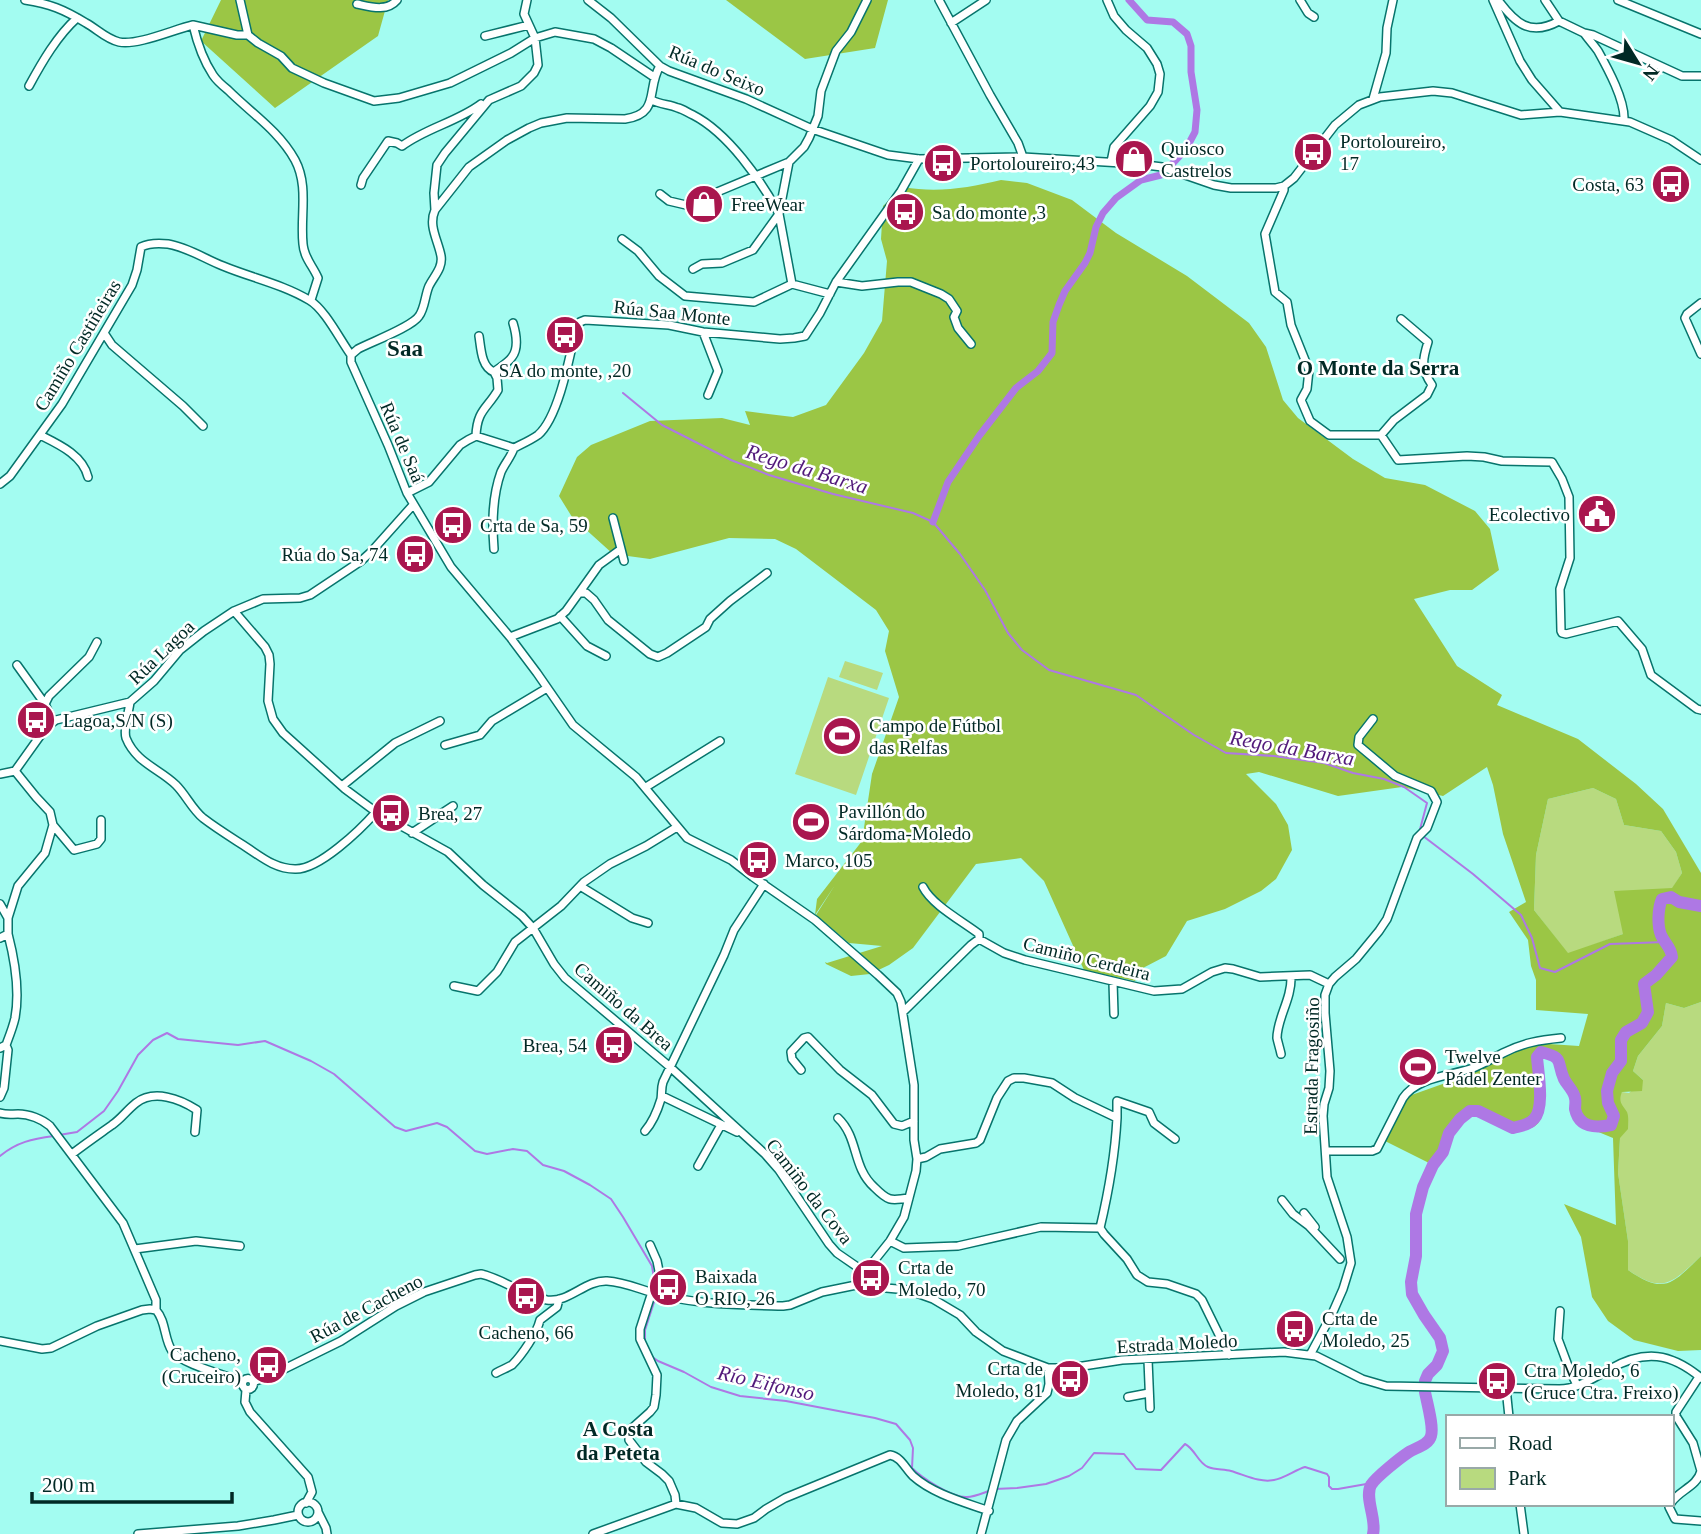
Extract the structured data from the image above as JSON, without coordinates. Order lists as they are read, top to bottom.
{
  "streets": {
    "street": [
      "Rúa do Seixo",
      "Rúa Saa Monte",
      "Camiño Castiñeiras",
      "Rúa de Saá",
      "Rúa Lagoa",
      "Camiño Cerdeira",
      "Camiño da Brea",
      "Estrada Fragosiño",
      "Camiño da Cova",
      "Rúa de Cacheno",
      "Estrada Moledo"
    ]
  },
  "crossings": [
    ["Rúa do Seixo", "Rúa Saa Monte"],
    ["Camiño Castiñeiras", "Rúa de Saá"],
    ["Rúa de Saá", "Rúa Lagoa"],
    ["Rúa Lagoa", "Camiño da Brea"],
    ["Camiño Cerdeira", "Estrada Fragosiño"],
    ["Camiño da Brea", "Camiño da Cova"],
    ["Estrada Fragosiño", "Estrada Moledo"]
  ],
  "districts": ["Saa", "O Monte da Serra", "A Costa da Peteta"],
  "water": ["Rego da Barxa", "Río Eifonso"],
  "places": {
    "bus stop": [
      "Portoloureiro, 17",
      "Portoloureiro,43",
      "Costa, 63",
      "Sa do monte ,3",
      "SA do monte, ,20",
      "Crta de Sa, 59",
      "Rúa do Sa, 74",
      "Lagoa,S/N (S)",
      "Brea, 27",
      "Marco, 105",
      "Brea, 54",
      "Crta de Moledo, 70",
      "Baixada O RIO, 26",
      "Cacheno, 66",
      "Crta de Moledo, 25",
      "Cacheno, (Cruceiro)",
      "Crta de Moledo, 81",
      "Ctra Moledo, 6 (Cruce Ctra. Freixo)"
    ],
    "shop": ["Quiosco Castrelos", "FreeWear"],
    "public building": ["Ecolectivo"],
    "sports": ["Campo de Fútbol das Relfas", "Pavillón do Sárdoma-Moledo", "Twelve Pádel Zenter"]
  },
  "legend": ["Road", "Park"],
  "scale_bar": "200 m",
  "north": "bottom right"
}
